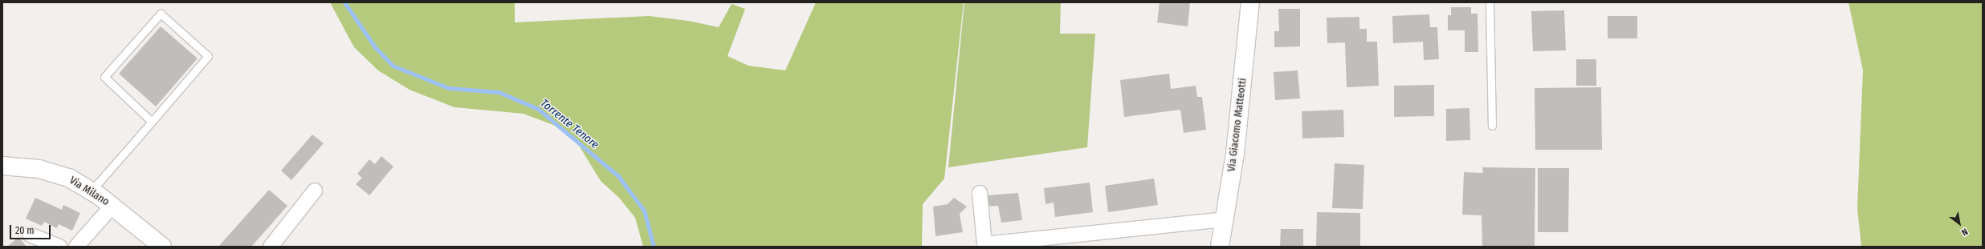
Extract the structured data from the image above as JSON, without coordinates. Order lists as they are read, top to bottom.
{
  "streets": {
    "street": ["Via Giacomo Matteotti", "Via Milano"]
  },
  "water": ["Torrente Tenore"],
  "scale_bar": "20 m",
  "north": "bottom right"
}
